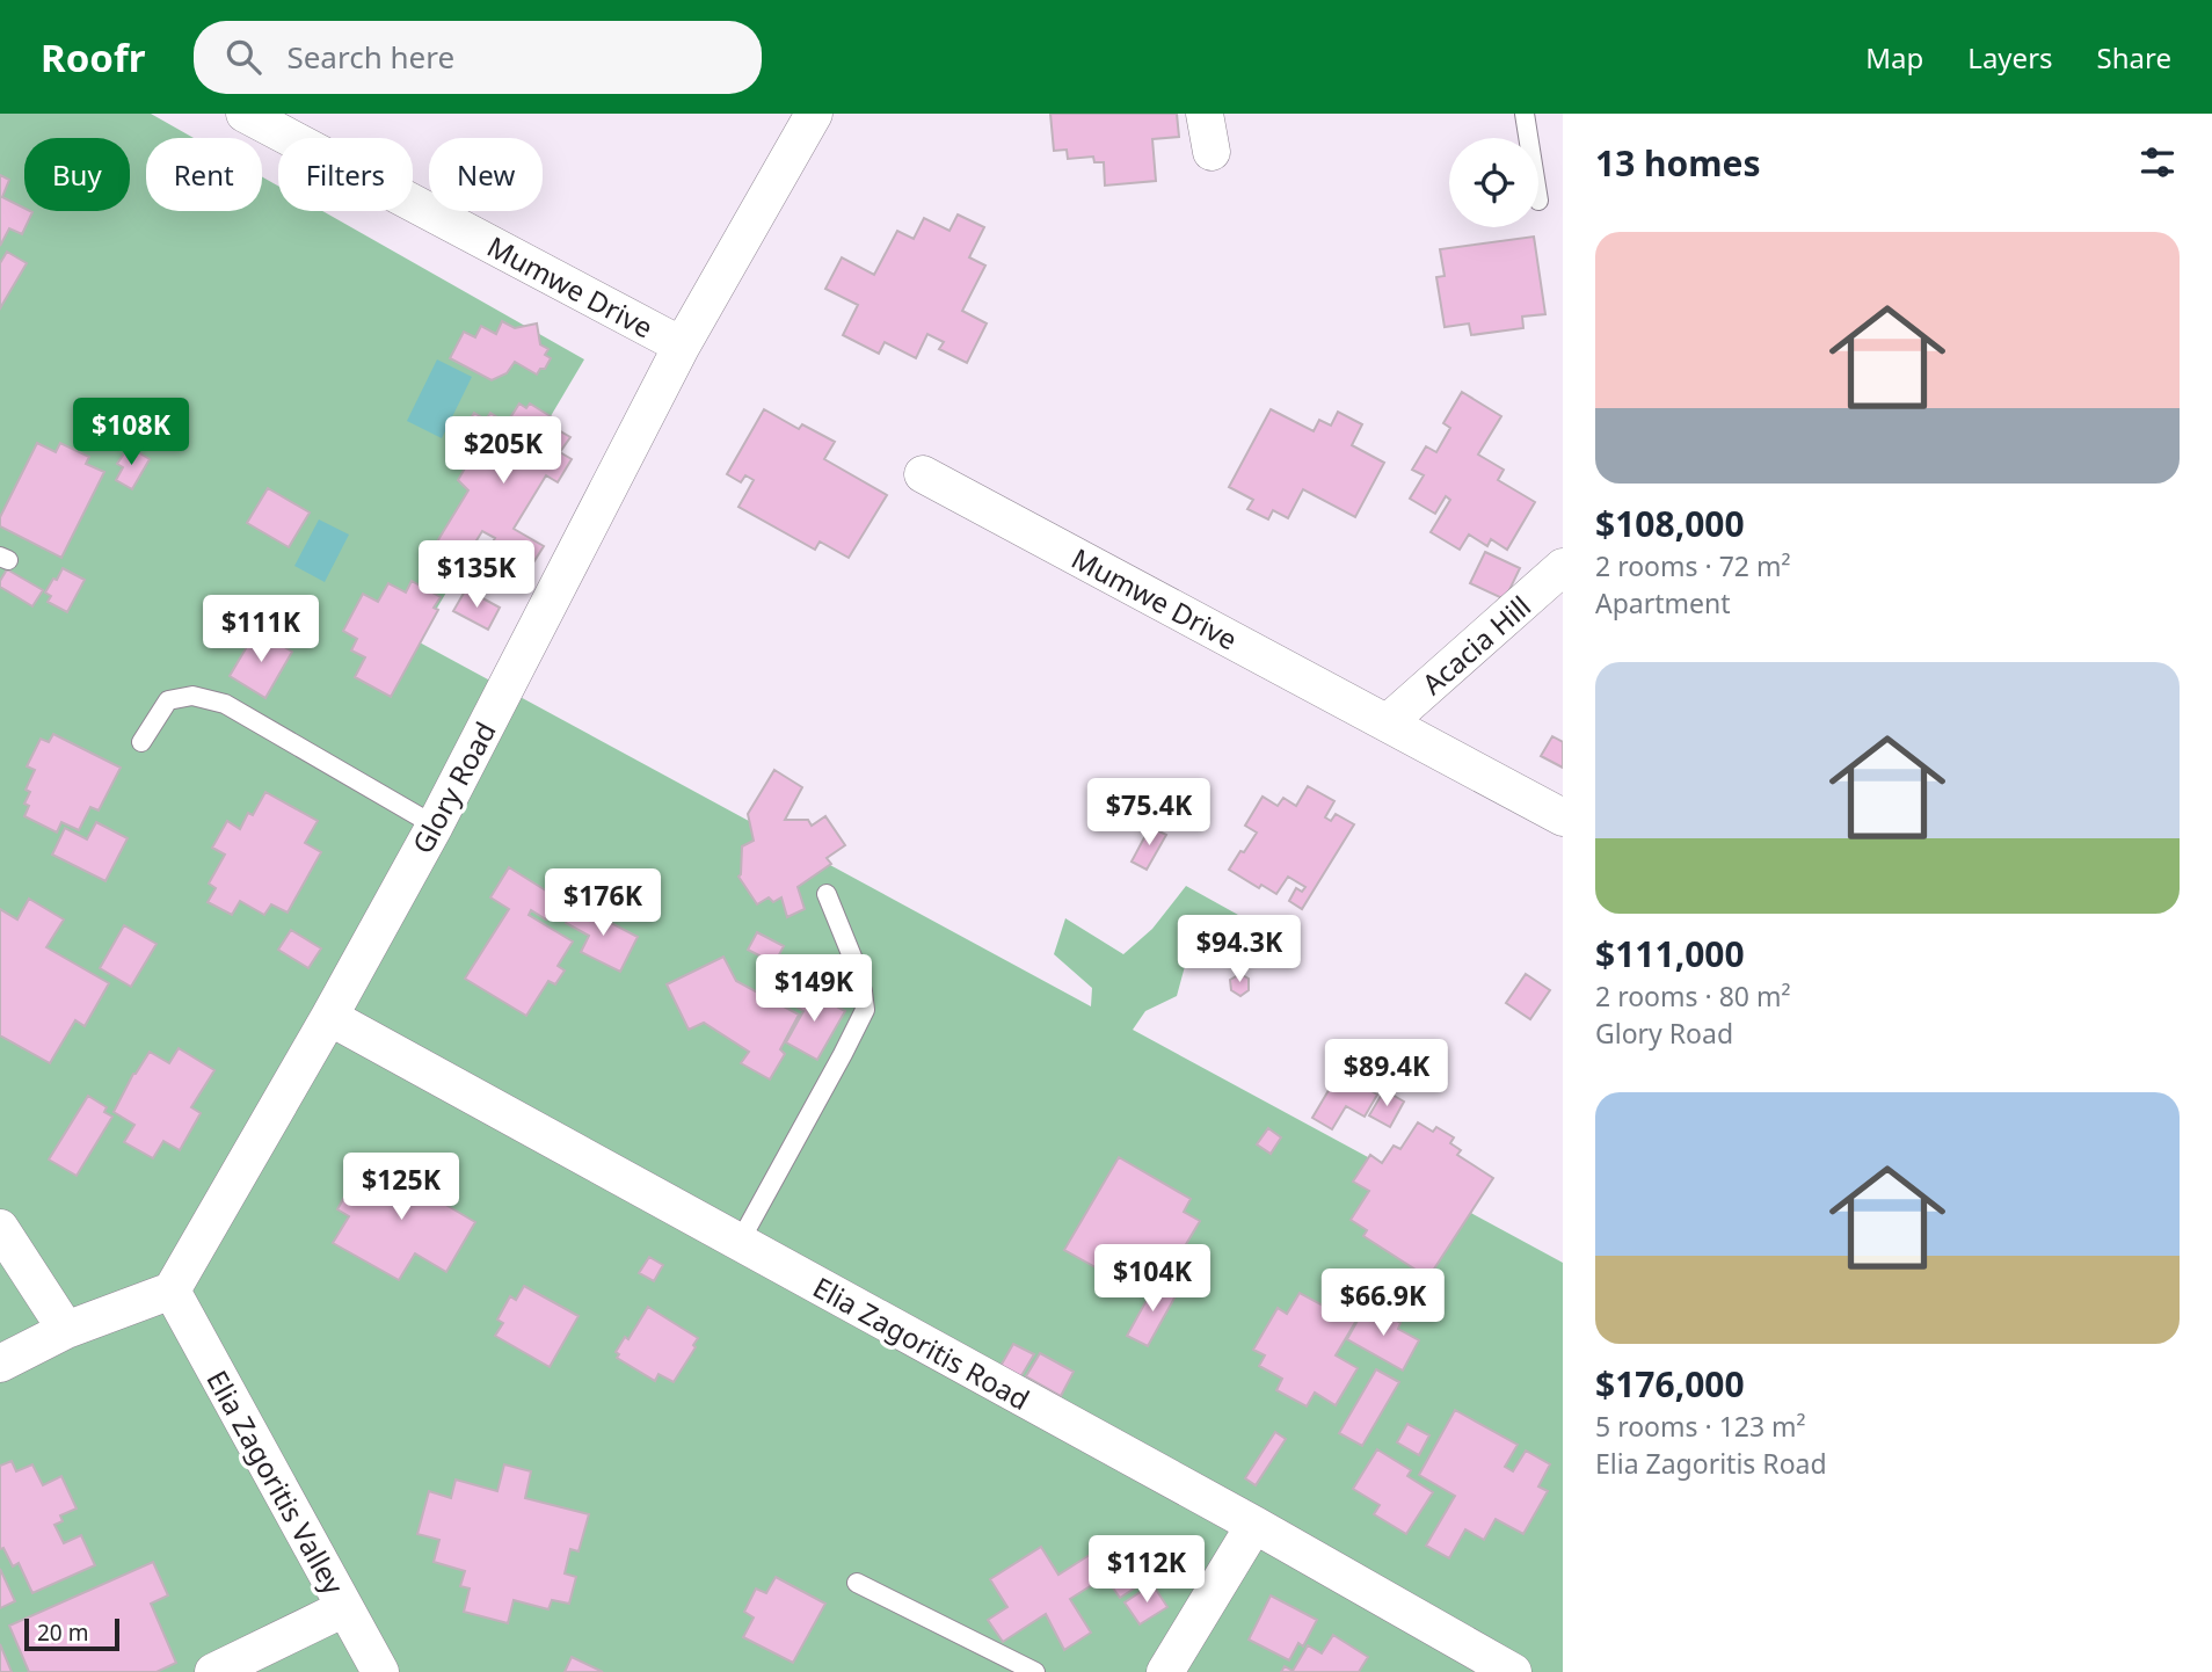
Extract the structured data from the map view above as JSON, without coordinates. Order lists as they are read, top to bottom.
{
  "streets": {
    "street": [
      "Mumwe Drive",
      "Acacia Hill",
      "Glory Road",
      "Elia Zagoritis Road",
      "Elia Zagoritis Valley"
    ]
  },
  "crossings": [
    ["Mumwe Drive", "Acacia Hill"],
    ["Mumwe Drive", "Glory Road"],
    ["Glory Road", "Elia Zagoritis Road"],
    ["Glory Road", "Elia Zagoritis Valley"]
  ],
  "scale_bar": "20 m",
  "page": {
    "header": "Roofr",
    "search": "Search here",
    "nav": ["Map", "Layers", "Share"],
    "heading": "13 homes",
    "chip": [
      "Buy",
      "Rent",
      "Filters",
      "New"
    ],
    "list": [
      {
        "name": "$108,000",
        "note": "2 rooms · 72 m² · Apartment"
      },
      {
        "name": "$111,000",
        "note": "2 rooms · 80 m² · Glory Road"
      },
      {
        "name": "$176,000",
        "note": "5 rooms · 123 m² · Elia Zagoritis Road"
      }
    ],
    "price": [
      "$108K",
      "$205K",
      "$135K",
      "$111K",
      "$75.4K",
      "$176K",
      "$94.3K",
      "$149K",
      "$89.4K",
      "$125K",
      "$104K",
      "$66.9K",
      "$112K"
    ],
    "scale": "20 m"
  }
}
